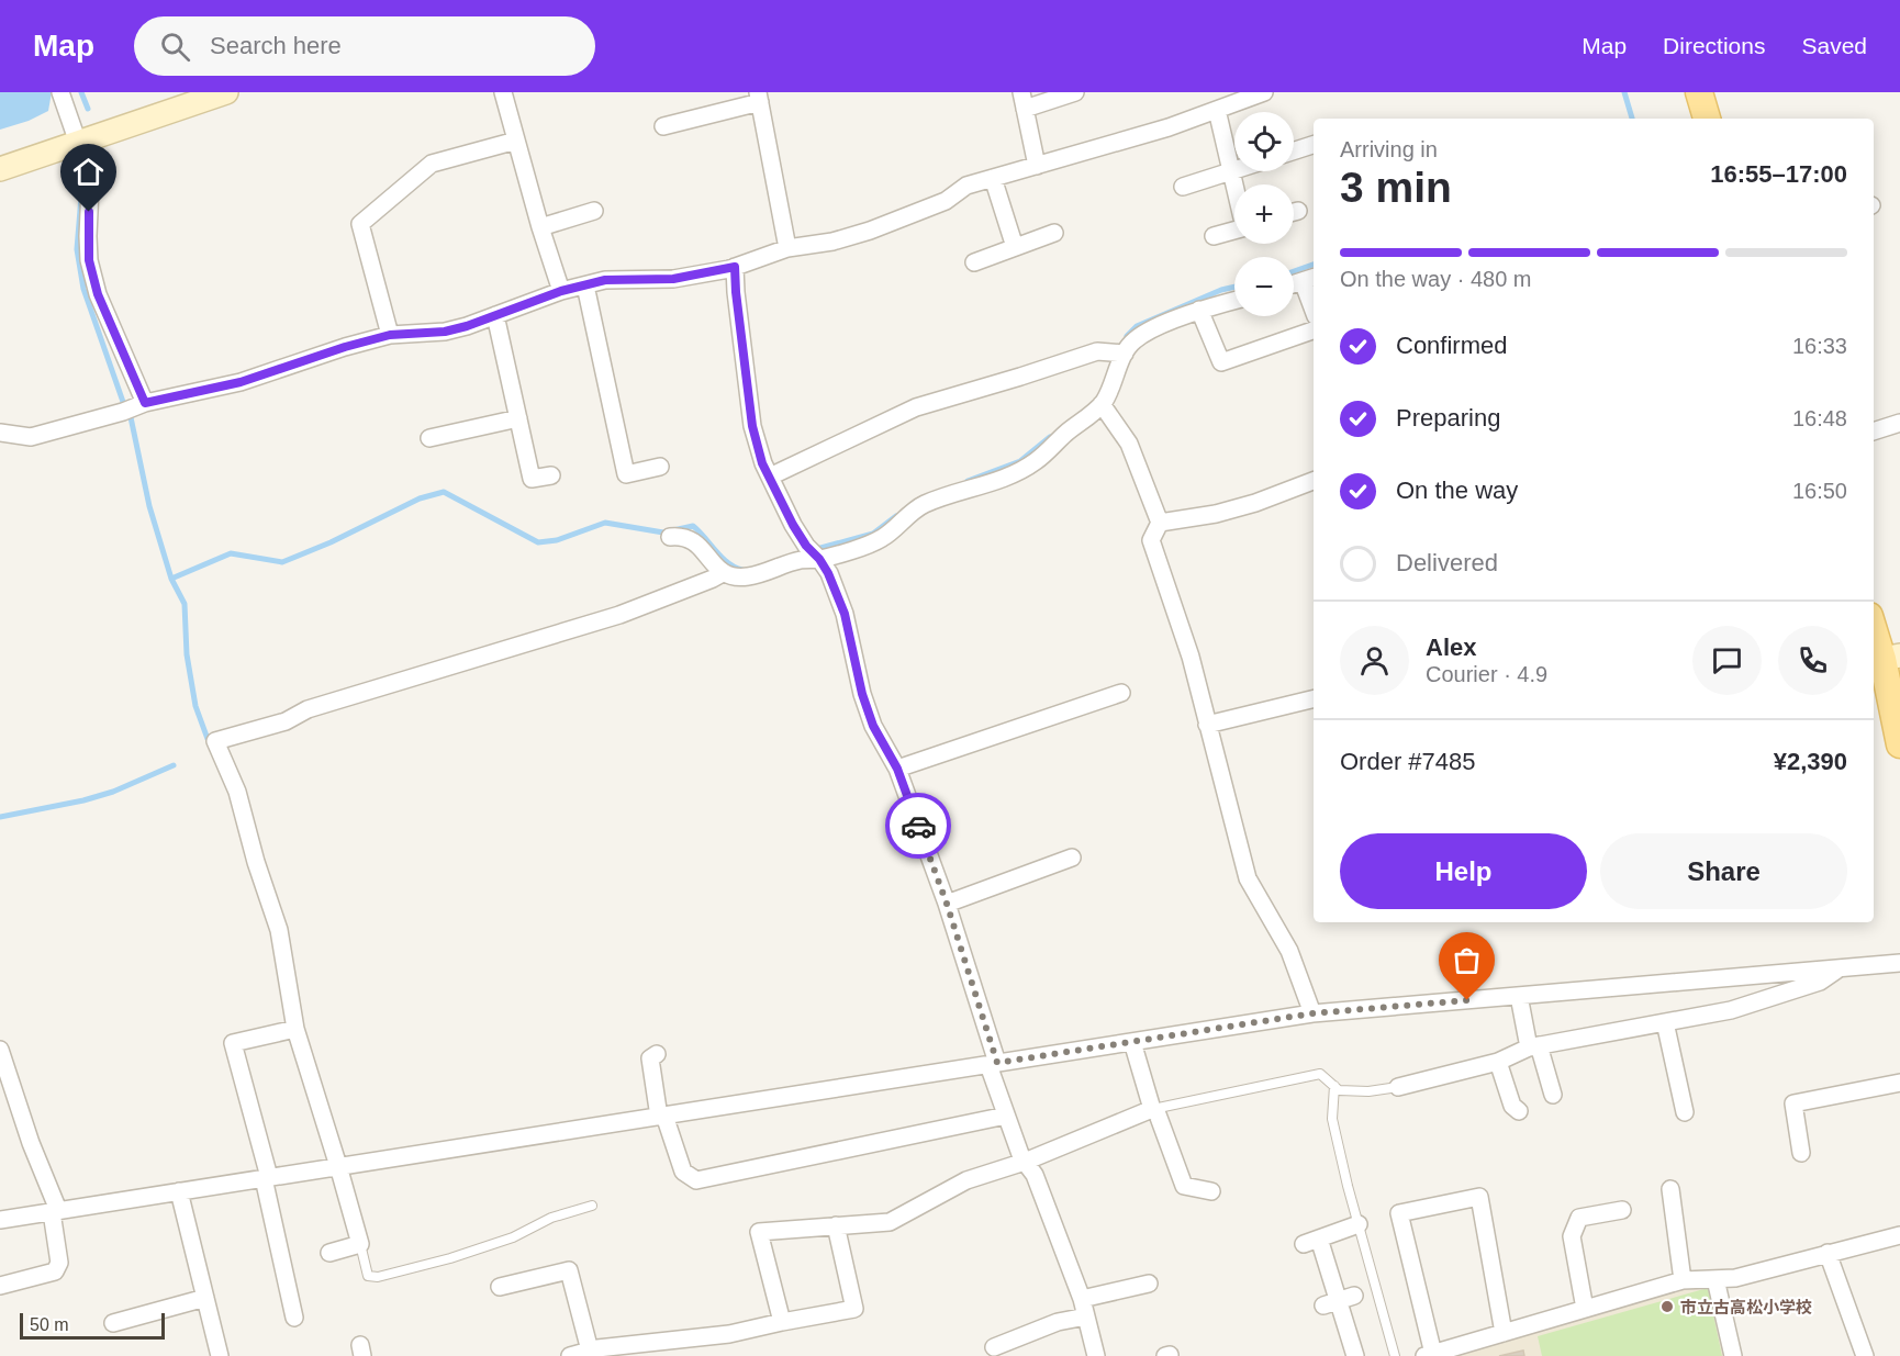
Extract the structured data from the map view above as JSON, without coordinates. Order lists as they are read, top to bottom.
{
  "places": ["市立古高松小学校"],
  "scale_bar": "50 m",
  "page": {
    "header": "Map",
    "search": "Search here",
    "nav": ["Map", "Directions", "Saved"],
    "map_buttons": ["+", "−"],
    "heading": ["3 min", "Arriving in", "16:55–17:00"],
    "panel": [
      "Alex",
      "Courier · 4.9",
      "Order #7485",
      "¥2,390"
    ],
    "bar": "On the way · 480 m",
    "list": [
      ["Confirmed", "16:33"],
      ["Preparing", "16:48"],
      ["On the way", "16:50"],
      "Delivered"
    ],
    "buttons": ["Help", "Share"],
    "scale": "50 m"
  }
}
